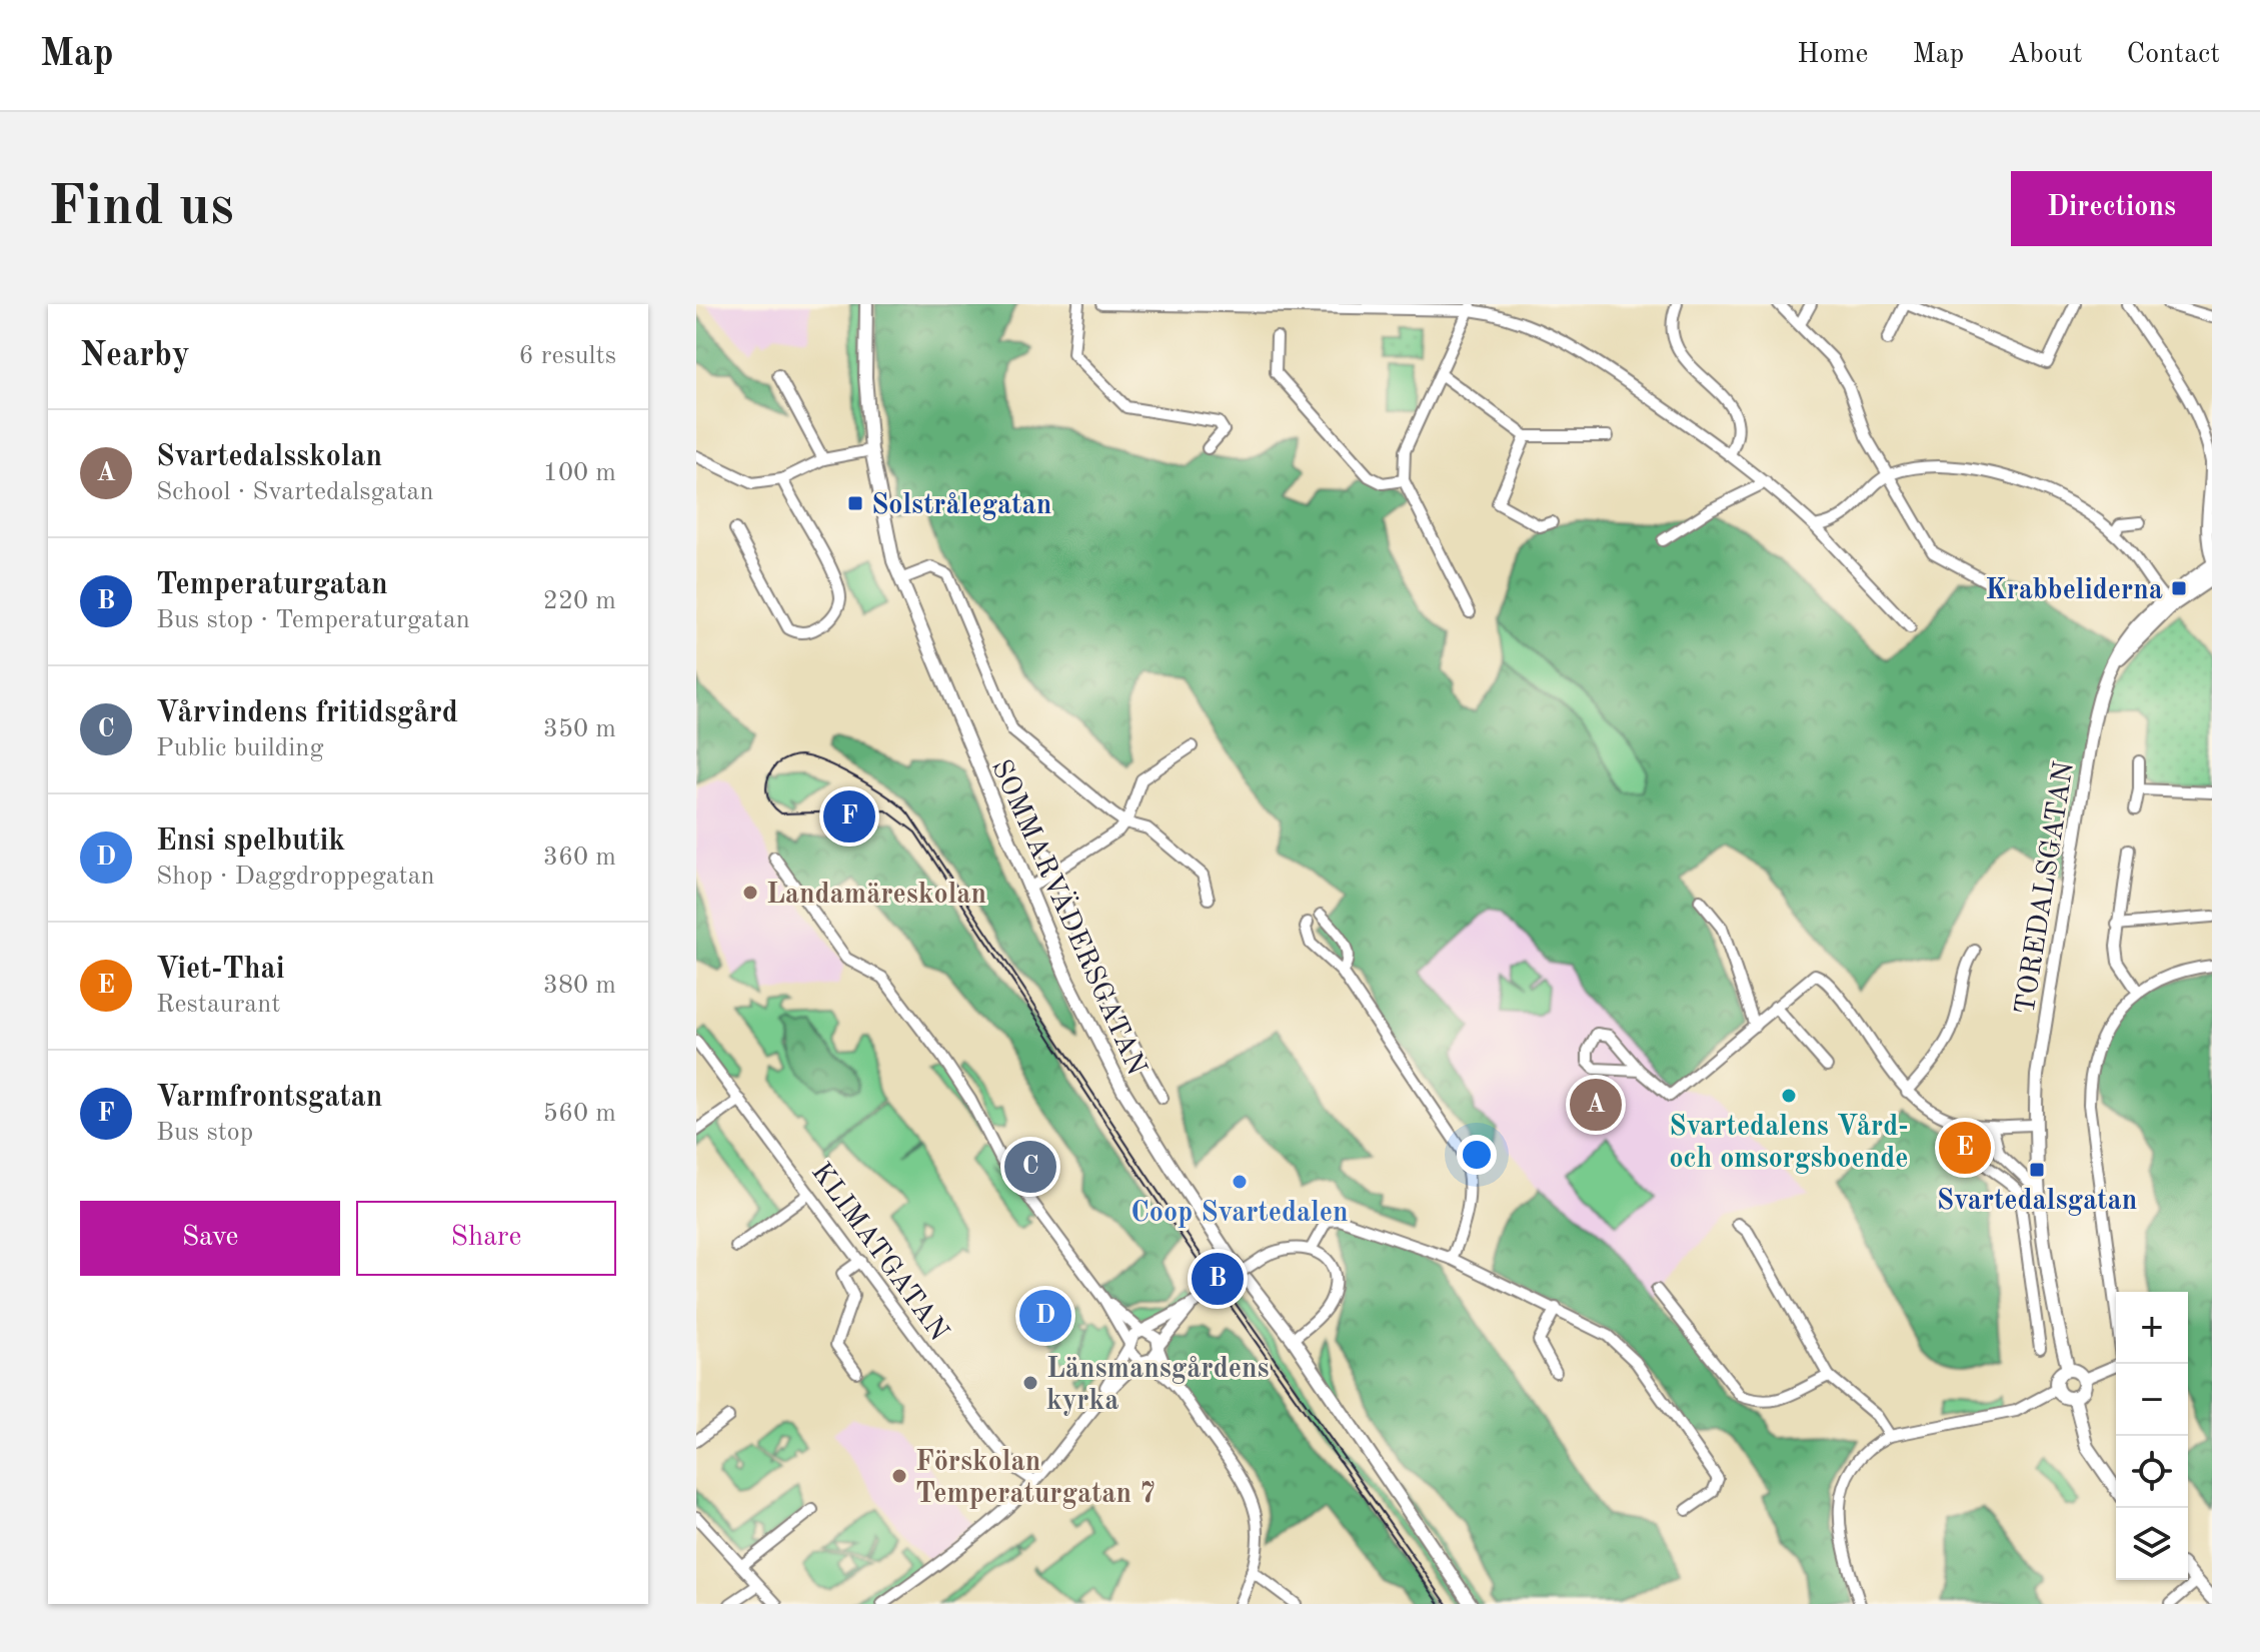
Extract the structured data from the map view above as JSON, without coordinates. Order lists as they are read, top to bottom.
{
  "streets": {
    "street": ["TOREDALSGATAN", "SOMMARVÄDERSGATAN", "KLIMATGATAN"]
  },
  "places": {
    "transit": ["Solstrålegatan", "Krabbeliderna", "Svartedalsgatan"],
    "other": [
      "Landamäreskolan",
      "Svartedalens Vård- och omsorgsboende",
      "Coop Svartedalen",
      "Länsmansgårdens kyrka",
      "Förskolan Temperaturgatan 7"
    ]
  },
  "page": {
    "header": "Map",
    "nav": [
      "Home",
      "Map",
      "About",
      "Contact"
    ],
    "buttons": [
      "Directions",
      ["Save", "Share"]
    ],
    "title": "Find us",
    "heading": ["Nearby", "6 results"],
    "list": [
      {
        "mark": "A",
        "name": "Svartedalsskolan",
        "note": "School · Svartedalsgatan",
        "value": "100 m"
      },
      {
        "mark": "B",
        "name": "Temperaturgatan",
        "note": "Bus stop · Temperaturgatan",
        "value": "220 m"
      },
      {
        "mark": "C",
        "name": "Vårvindens fritidsgård",
        "note": "Public building",
        "value": "350 m"
      },
      {
        "mark": "D",
        "name": "Ensi spelbutik",
        "note": "Shop · Daggdroppegatan",
        "value": "360 m"
      },
      {
        "mark": "E",
        "name": "Viet-Thai",
        "note": "Restaurant",
        "value": "380 m"
      },
      {
        "mark": "F",
        "name": "Varmfrontsgatan",
        "note": "Bus stop",
        "value": "560 m"
      }
    ],
    "pins": [
      "F",
      "A",
      "E",
      "C",
      "B",
      "D"
    ],
    "map_buttons": ["+", "−"]
  }
}
